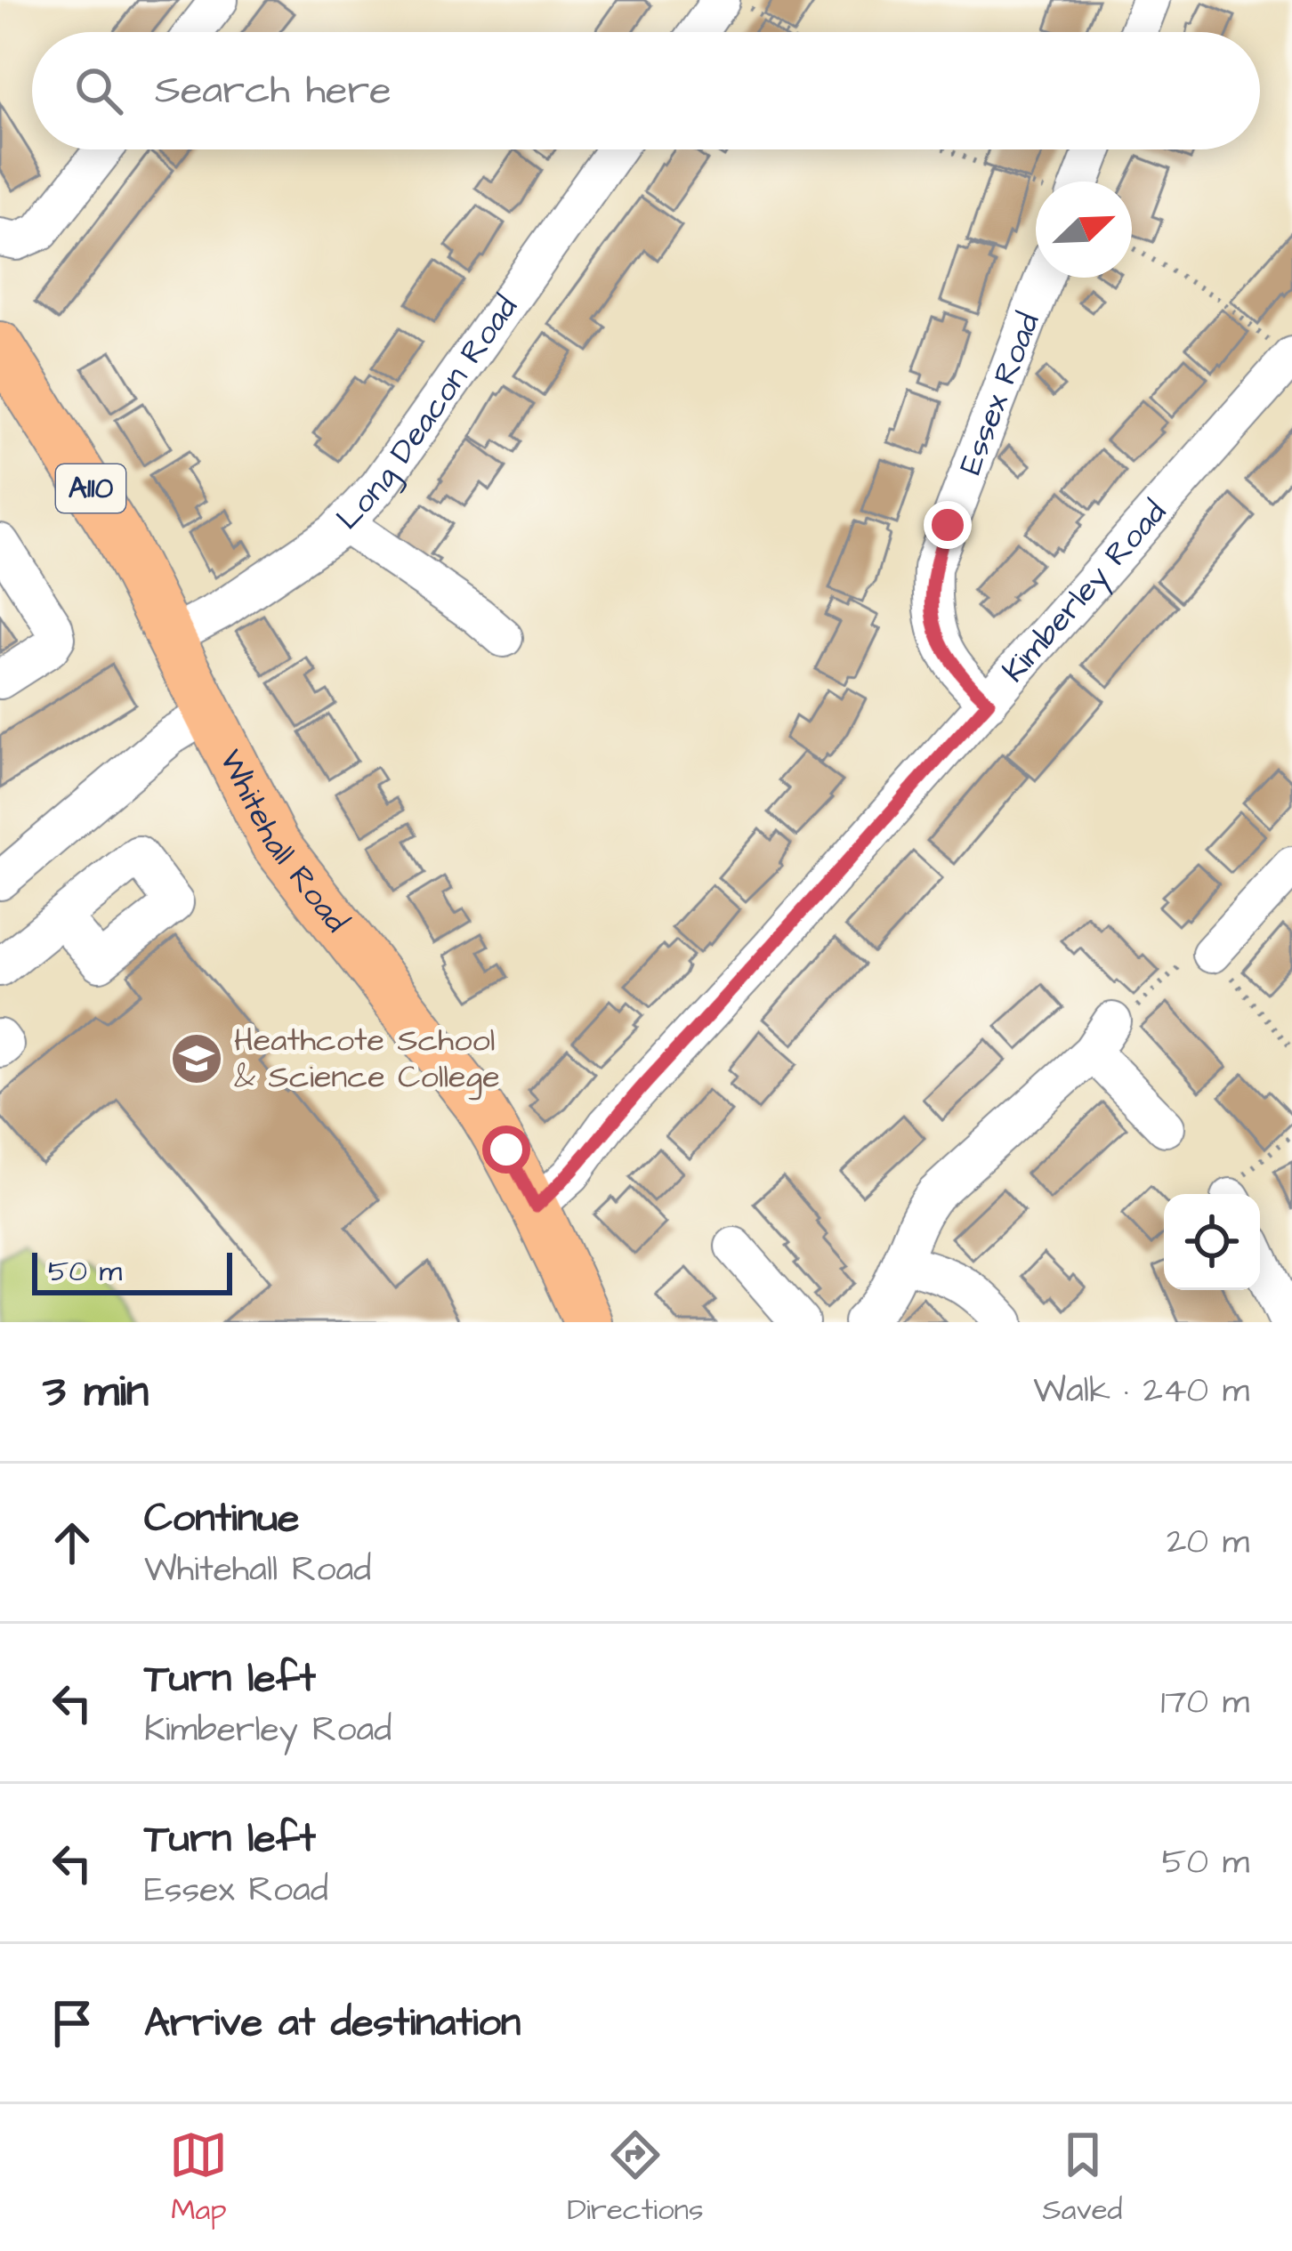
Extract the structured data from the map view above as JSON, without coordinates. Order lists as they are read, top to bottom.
{
  "streets": {
    "main road": ["A110", "Whitehall Road"],
    "street": ["Essex Road", "Long Deacon Road", "Kimberley Road"]
  },
  "crossings": [
    ["Essex Road", "Kimberley Road"],
    ["Long Deacon Road", "Whitehall Road"],
    ["Kimberley Road", "Whitehall Road"]
  ],
  "places": {
    "school or university": ["Heathcote School & Science College"]
  },
  "scale_bar": "50 m",
  "north": "top right",
  "page": {
    "search": "Search here",
    "scale": "50 m",
    "heading": ["3 min", "Walk · 240 m"],
    "list": [
      ["Continue", "Whitehall Road", "20 m"],
      ["Turn left", "Kimberley Road", "170 m"],
      ["Turn left", "Essex Road", "50 m"],
      "Arrive at destination"
    ],
    "nav": ["Map", "Directions", "Saved"]
  }
}
